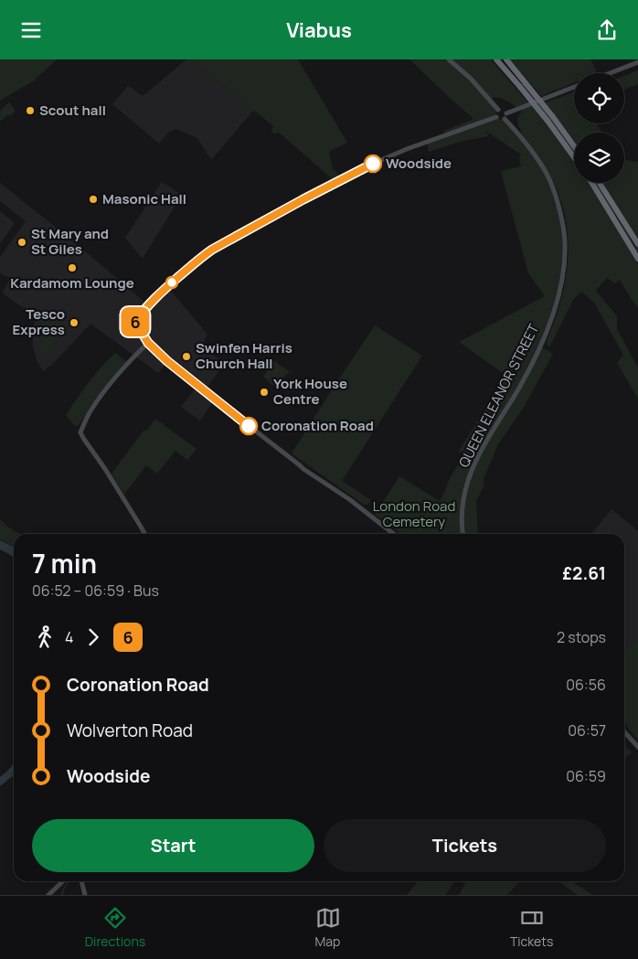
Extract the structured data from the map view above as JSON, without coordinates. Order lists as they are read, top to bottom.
{
  "streets": {
    "street": ["QUEEN ELEANOR STREET"]
  },
  "parks": ["London Road Cemetery"],
  "places": [
    "Scout hall",
    "Woodside",
    "Masonic Hall",
    "St Mary and St Giles",
    "Kardamom Lounge",
    "Tesco Express",
    "Swinfen Harris Church Hall",
    "York House Centre",
    "Coronation Road"
  ],
  "lines": ["bus line 6"],
  "page": {
    "header": "Viabus",
    "on_map": "6",
    "heading": ["7 min", "06:52 – 06:59 · Bus", "£2.61"],
    "legs": ["4", "6", "2 stops"],
    "list": [
      {
        "name": "Coronation Road",
        "value": "06:56"
      },
      {
        "name": "Wolverton Road",
        "value": "06:57"
      },
      {
        "name": "Woodside",
        "value": "06:59"
      }
    ],
    "buttons": ["Start", "Tickets"],
    "tabs": ["Directions", "Map", "Tickets"]
  }
}
